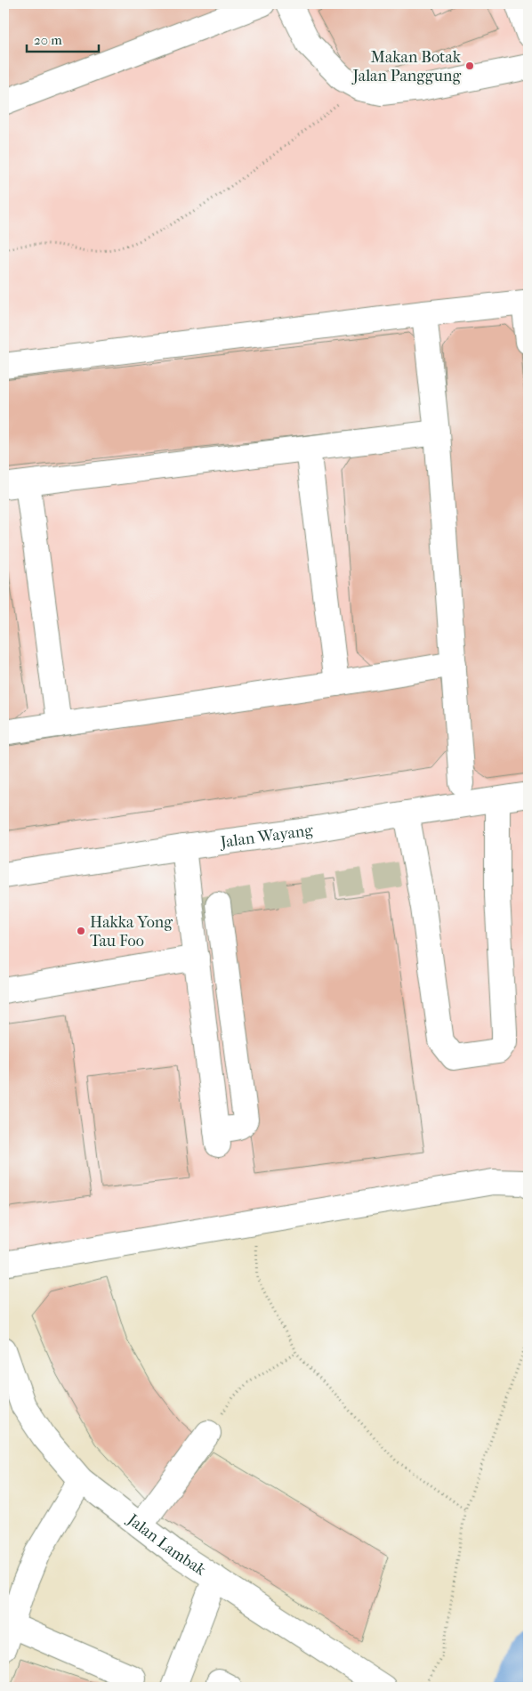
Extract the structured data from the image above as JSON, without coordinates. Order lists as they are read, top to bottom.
{
  "streets": {
    "street": ["Jalan Wayang", "Jalan Lambak"]
  },
  "places": ["Makan Botak Jalan Panggung", "Hakka Yong Tau Foo"],
  "scale_bar": "20 m"
}
